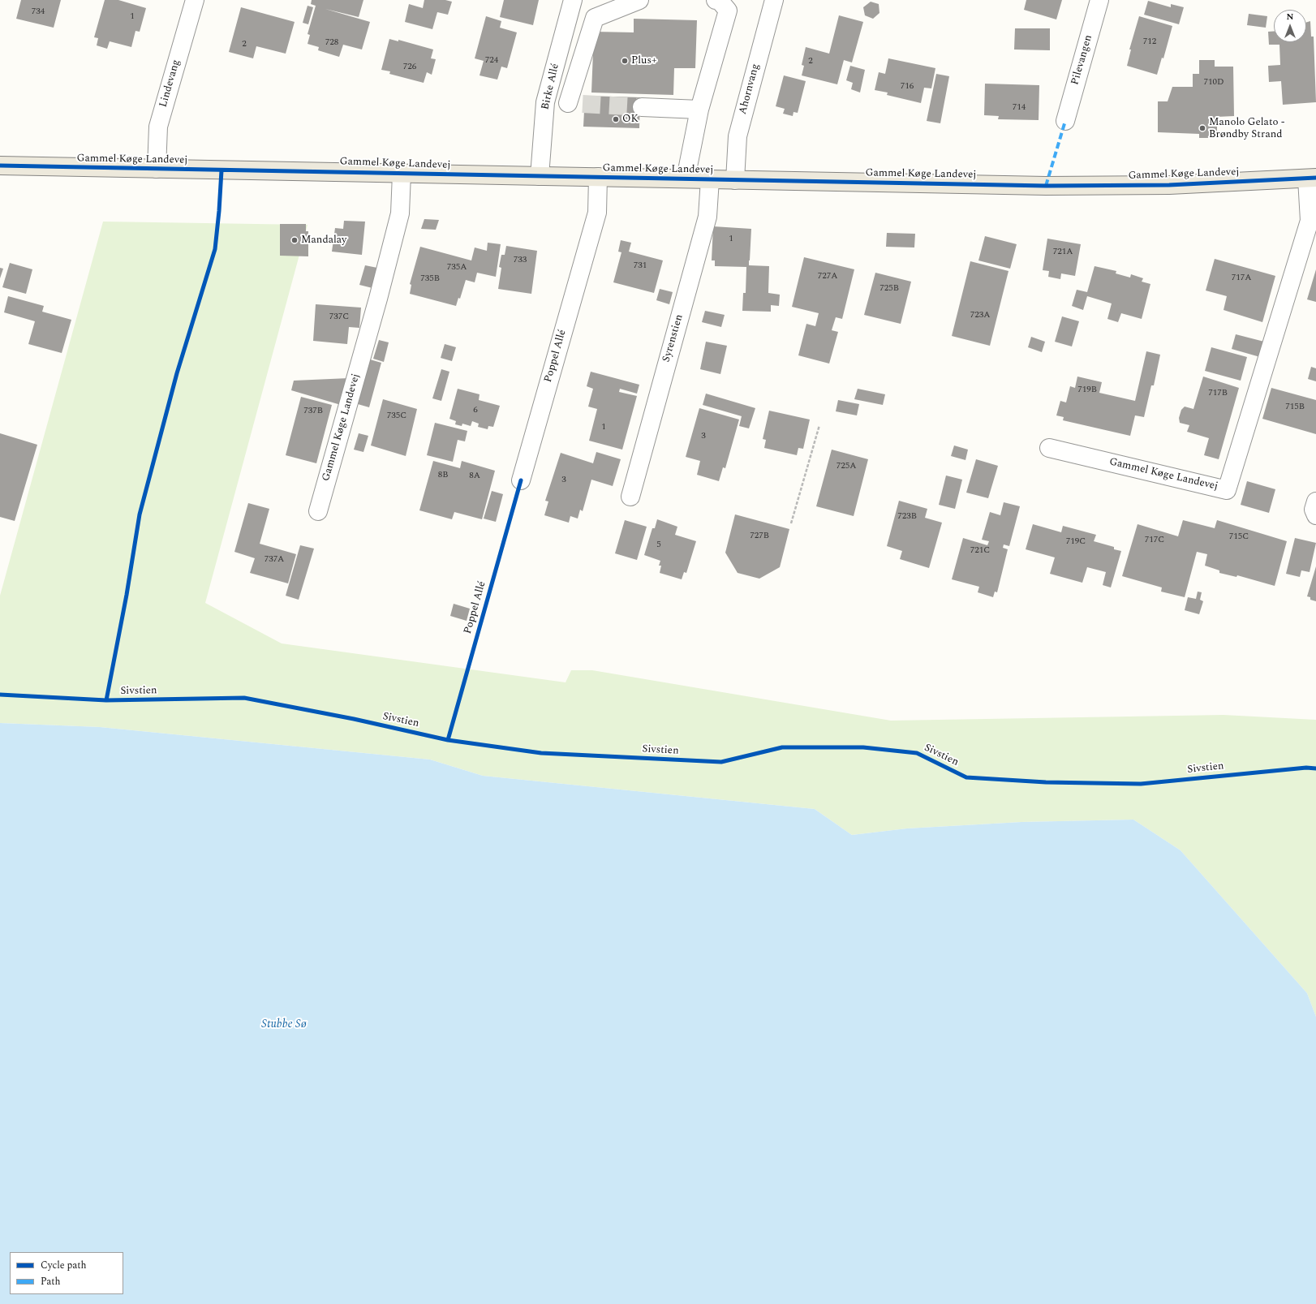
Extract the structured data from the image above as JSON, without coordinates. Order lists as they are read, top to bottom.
{
  "streets": {
    "main road": ["Gammel Køge Landevej"],
    "street": [
      "Pilevangen",
      "Lindevang",
      "Birke Allé",
      "Ahornvang",
      "Syrenstien",
      "Poppel Allé"
    ],
    "cycle path": ["Sivstien"]
  },
  "crossings": [
    ["Lindevang", "Gammel Køge Landevej"],
    ["Birke Allé", "Gammel Køge Landevej"],
    ["Ahornvang", "Gammel Køge Landevej"],
    ["Gammel Køge Landevej", "Syrenstien"],
    ["Gammel Køge Landevej", "Poppel Allé"]
  ],
  "water": ["Stubbe Sø"],
  "places": [
    "Plus+",
    "OK",
    "Manolo Gelato - Brøndby Strand",
    "Mandalay"
  ],
  "house_numbers": [
    "734",
    "1",
    "712",
    "728",
    "2",
    "724",
    "2",
    "726",
    "710D",
    "716",
    "714",
    "1",
    "721A",
    "733",
    "731",
    "735A",
    "727A",
    "717A",
    "735B",
    "725B",
    "723A",
    "737C",
    "719B",
    "717B",
    "715B",
    "6",
    "737B",
    "735C",
    "1",
    "3",
    "725A",
    "8B",
    "8A",
    "3",
    "723B",
    "727B",
    "715C",
    "717C",
    "719C",
    "5",
    "721C",
    "737A"
  ],
  "legend": ["Cycle path", "Path"],
  "north": "top"
}
